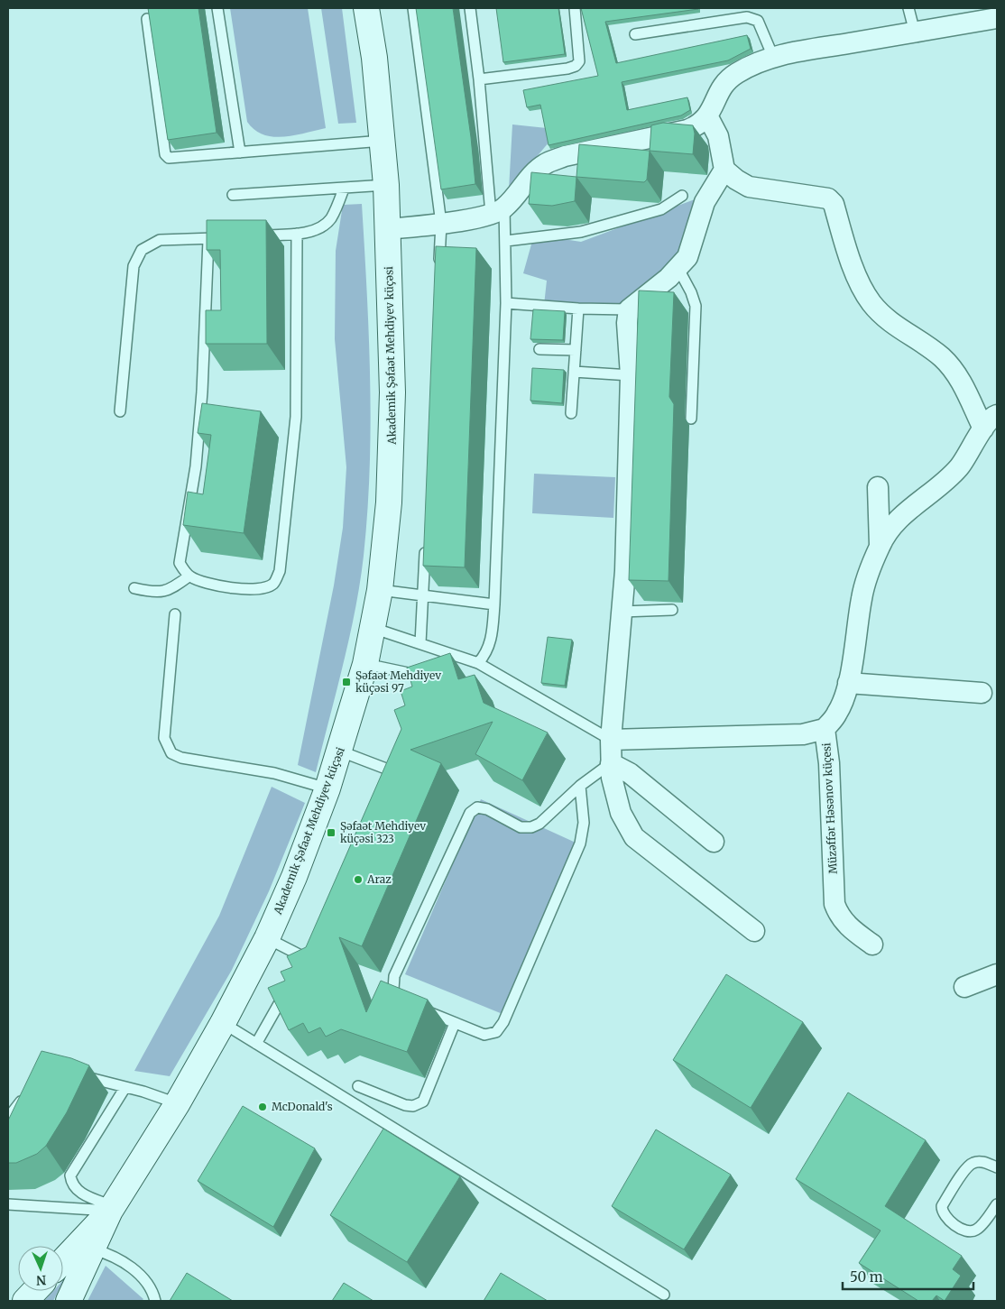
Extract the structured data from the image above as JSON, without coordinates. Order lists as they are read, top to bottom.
{
  "streets": {
    "main road": ["Akademik Şəfaət Mehdiyev küçəsi"],
    "street": ["Müzəffər Həsənov küçesi"]
  },
  "places": {
    "transit": ["Şəfaət Mehdiyev küçəsi 97", "Şəfaət Mehdiyev küçəsi 323"],
    "other": ["Araz", "McDonald's"]
  },
  "scale_bar": "50 m",
  "north": "bottom"
}
